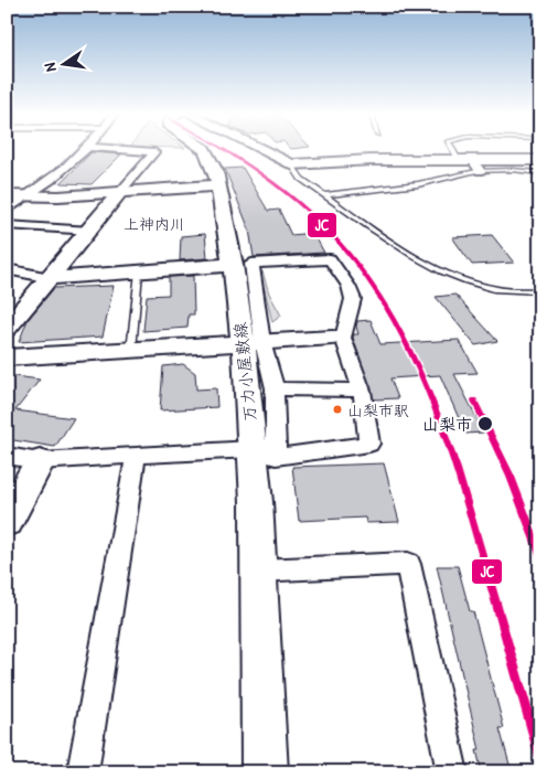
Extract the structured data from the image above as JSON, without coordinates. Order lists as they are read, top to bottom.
{
  "streets": {
    "main road": ["万力小屋敷線"]
  },
  "districts": ["上神内川"],
  "places": ["山梨市駅", "山梨市"],
  "lines": ["transit line JC"],
  "north": "left"
}
